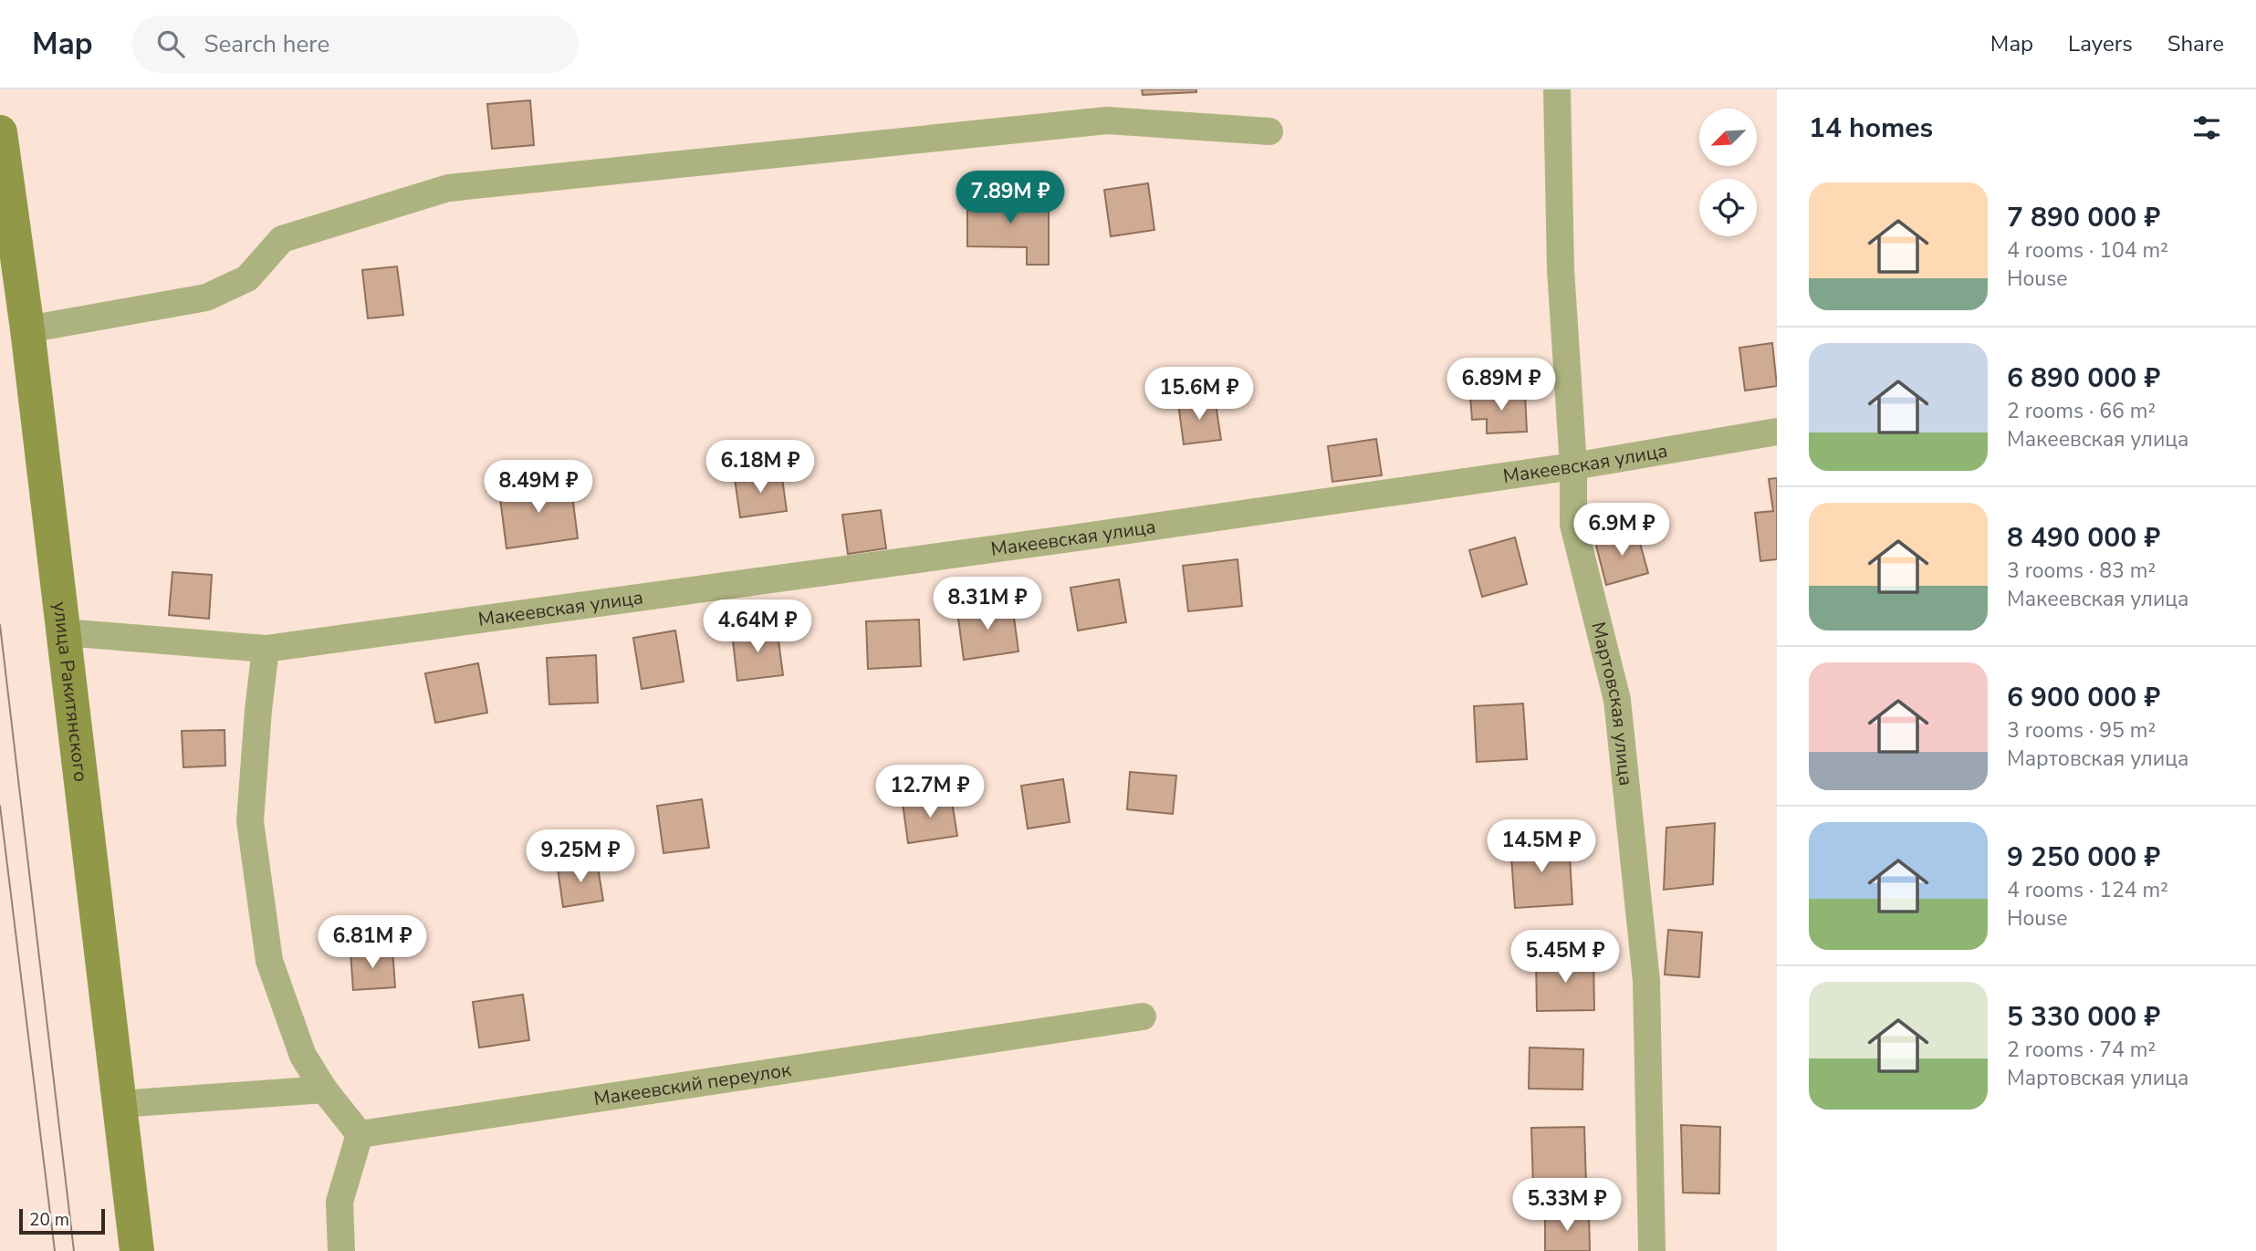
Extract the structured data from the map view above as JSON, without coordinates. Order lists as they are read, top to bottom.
{
  "streets": {
    "main road": ["улица Ракитянского"],
    "street": ["Макеевская улица", "Мартовская улица", "Макеевский переулок"]
  },
  "crossings": [
    ["Макеевская улица", "улица Ракитянского"],
    ["Макеевская улица", "Мартовская улица"]
  ],
  "scale_bar": "20 m",
  "north": "bottom left",
  "page": {
    "header": "Map",
    "search": "Search here",
    "nav": ["Map", "Layers", "Share"],
    "heading": "14 homes",
    "list": [
      {
        "name": "7 890 000 ₽",
        "note": "4 rooms · 104 m² · House"
      },
      {
        "name": "6 890 000 ₽",
        "note": "2 rooms · 66 m² · Макеевская улица"
      },
      {
        "name": "8 490 000 ₽",
        "note": "3 rooms · 83 m² · Макеевская улица"
      },
      {
        "name": "6 900 000 ₽",
        "note": "3 rooms · 95 m² · Мартовская улица"
      },
      {
        "name": "9 250 000 ₽",
        "note": "4 rooms · 124 m² · House"
      },
      {
        "name": "5 330 000 ₽",
        "note": "2 rooms · 74 m² · Мартовская улица"
      }
    ],
    "price": [
      "7.89M ₽",
      "6.89M ₽",
      "15.6M ₽",
      "6.18M ₽",
      "8.49M ₽",
      "6.9M ₽",
      "8.31M ₽",
      "4.64M ₽",
      "12.7M ₽",
      "14.5M ₽",
      "9.25M ₽",
      "6.81M ₽",
      "5.45M ₽",
      "5.33M ₽"
    ],
    "scale": "20 m"
  }
}
